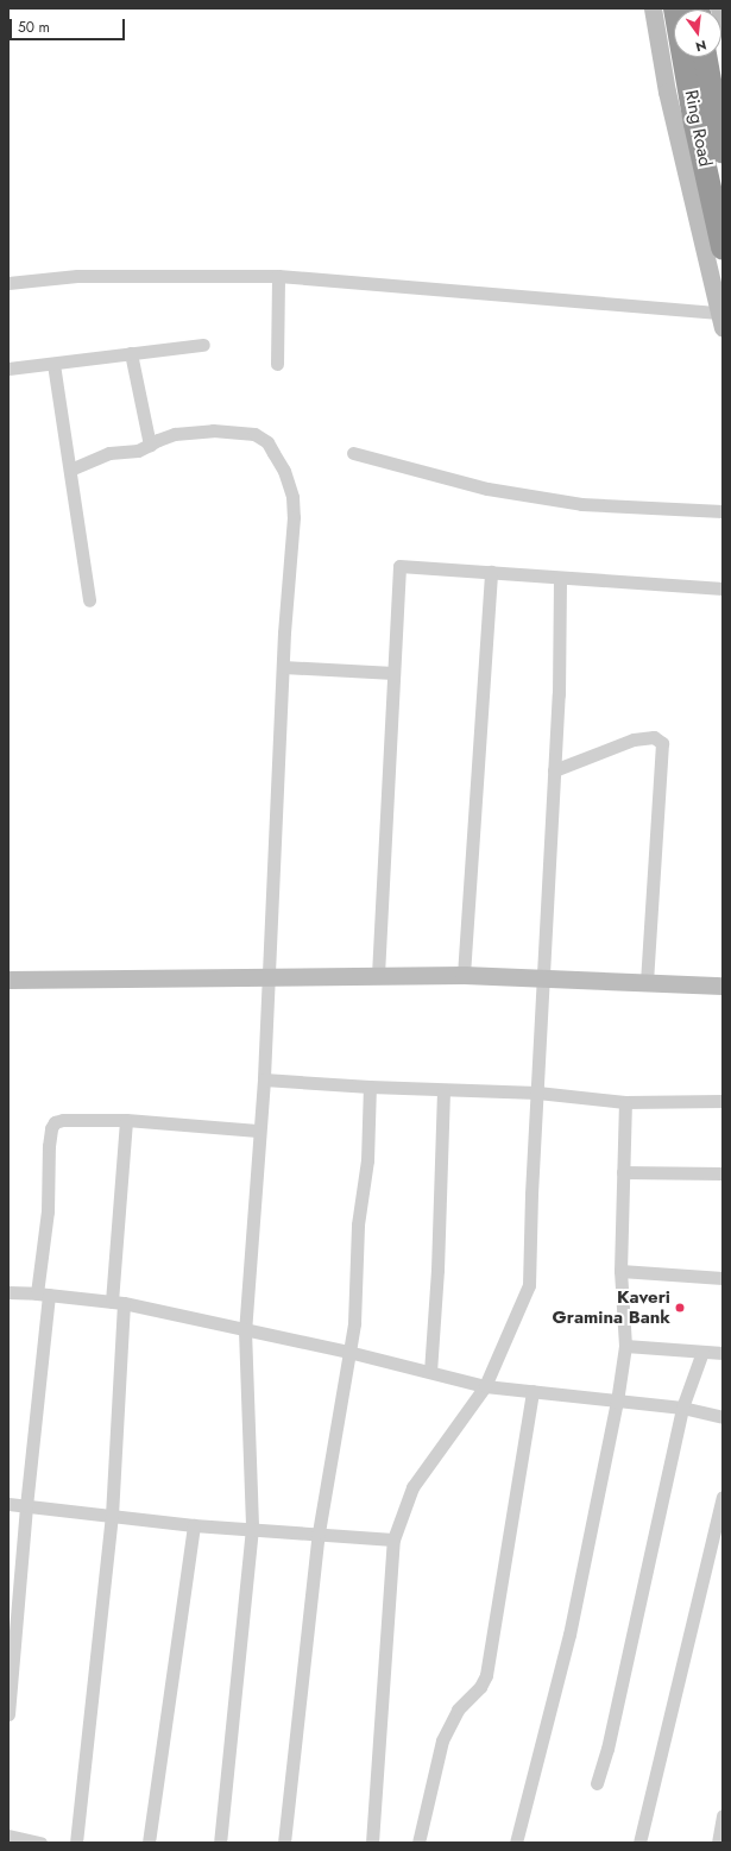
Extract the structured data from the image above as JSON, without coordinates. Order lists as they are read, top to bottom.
{
  "streets": {
    "highway": ["Ring Road"]
  },
  "places": ["Kaveri Gramina Bank"],
  "scale_bar": "50 m",
  "north": "bottom"
}
